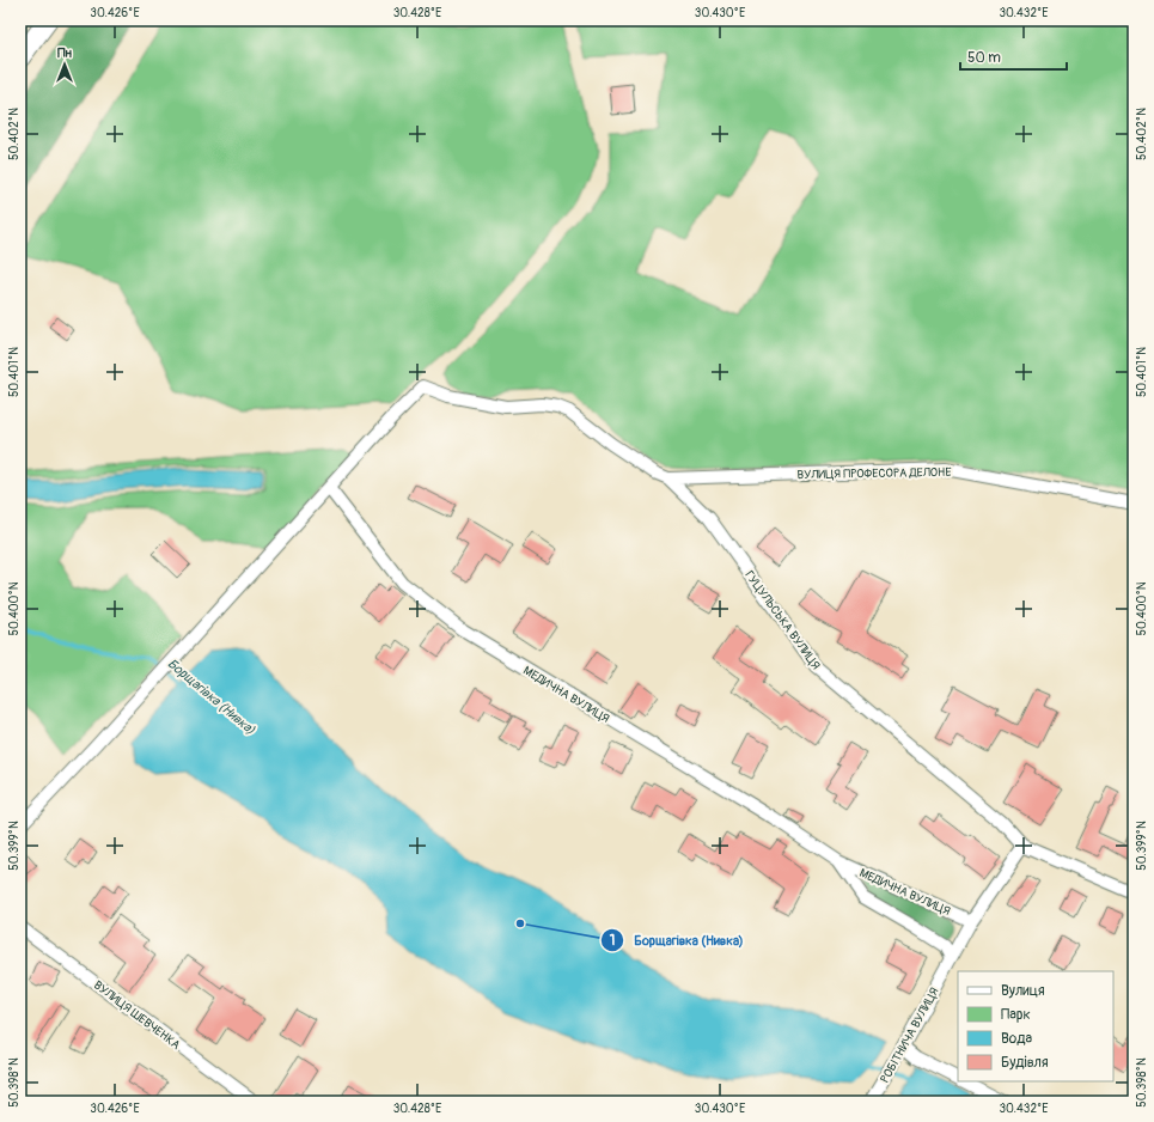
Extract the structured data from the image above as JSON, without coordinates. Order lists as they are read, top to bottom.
{
  "streets": {
    "street": [
      "ВУЛИЦЯ ПРОФЕСОРА ДЕЛОНЕ",
      "ГУЦУЛЬСЬКА ВУЛИЦЯ",
      "МЕДИЧНА ВУЛИЦЯ",
      "ВУЛИЦЯ ШЕВЧЕНКА",
      "РОБІТНИЧА ВУЛИЦЯ"
    ]
  },
  "crossings": [
    ["ВУЛИЦЯ ПРОФЕСОРА ДЕЛОНЕ", "ГУЦУЛЬСЬКА ВУЛИЦЯ"],
    ["ГУЦУЛЬСЬКА ВУЛИЦЯ", "МЕДИЧНА ВУЛИЦЯ"],
    ["ГУЦУЛЬСЬКА ВУЛИЦЯ", "РОБІТНИЧА ВУЛИЦЯ"],
    ["МЕДИЧНА ВУЛИЦЯ", "РОБІТНИЧА ВУЛИЦЯ"]
  ],
  "water": ["Борщагівка (Нивка)"],
  "places": ["Борщагівка (Нивка)"],
  "legend": [
    "Вулиця",
    "Парк",
    "Вода",
    "Будівля"
  ],
  "scale_bar": "50 m",
  "north": "top",
  "coordinates": [
    "30.426°E",
    "30.428°E",
    "30.430°E",
    "30.432°E",
    "50.402°N",
    "50.401°N",
    "50.400°N",
    "50.399°N",
    "50.398°N"
  ]
}
